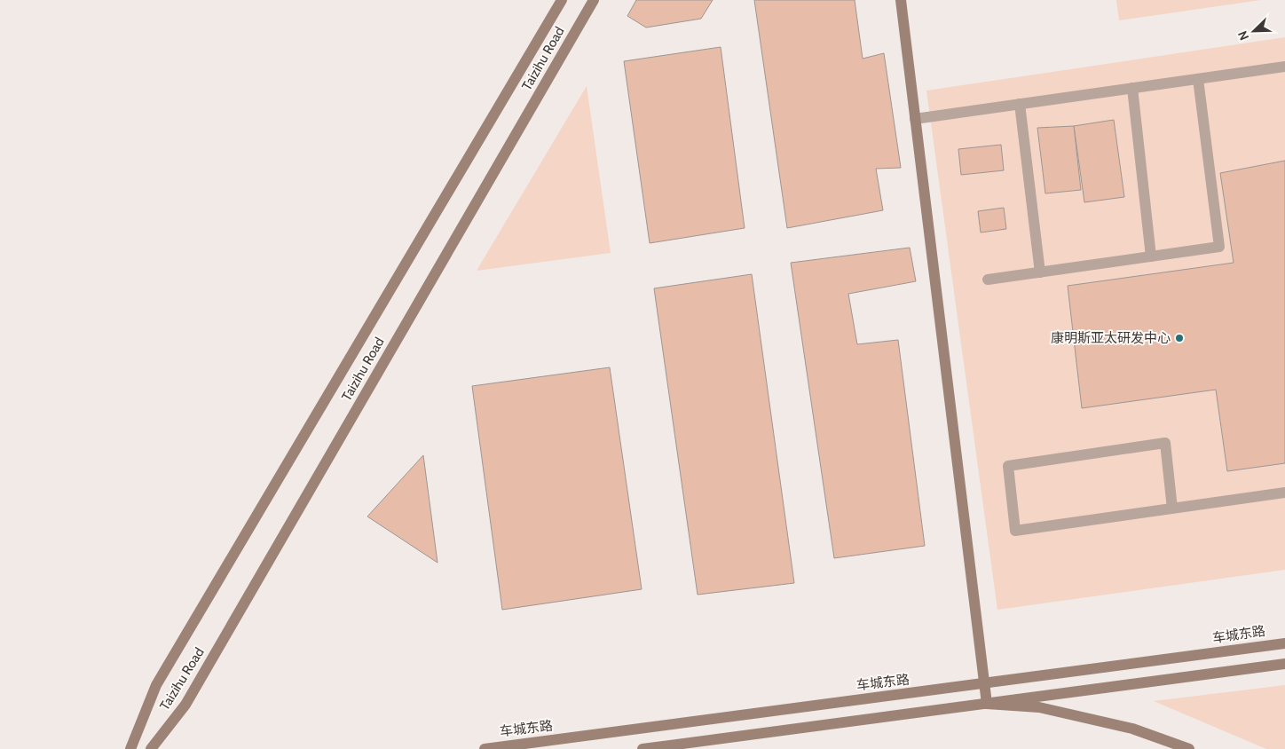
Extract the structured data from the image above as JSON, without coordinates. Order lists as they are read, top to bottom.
{
  "streets": {
    "main road": ["Taizihu Road", "车城东路"]
  },
  "places": ["康明斯亚太研发中心"],
  "north": "bottom left"
}
